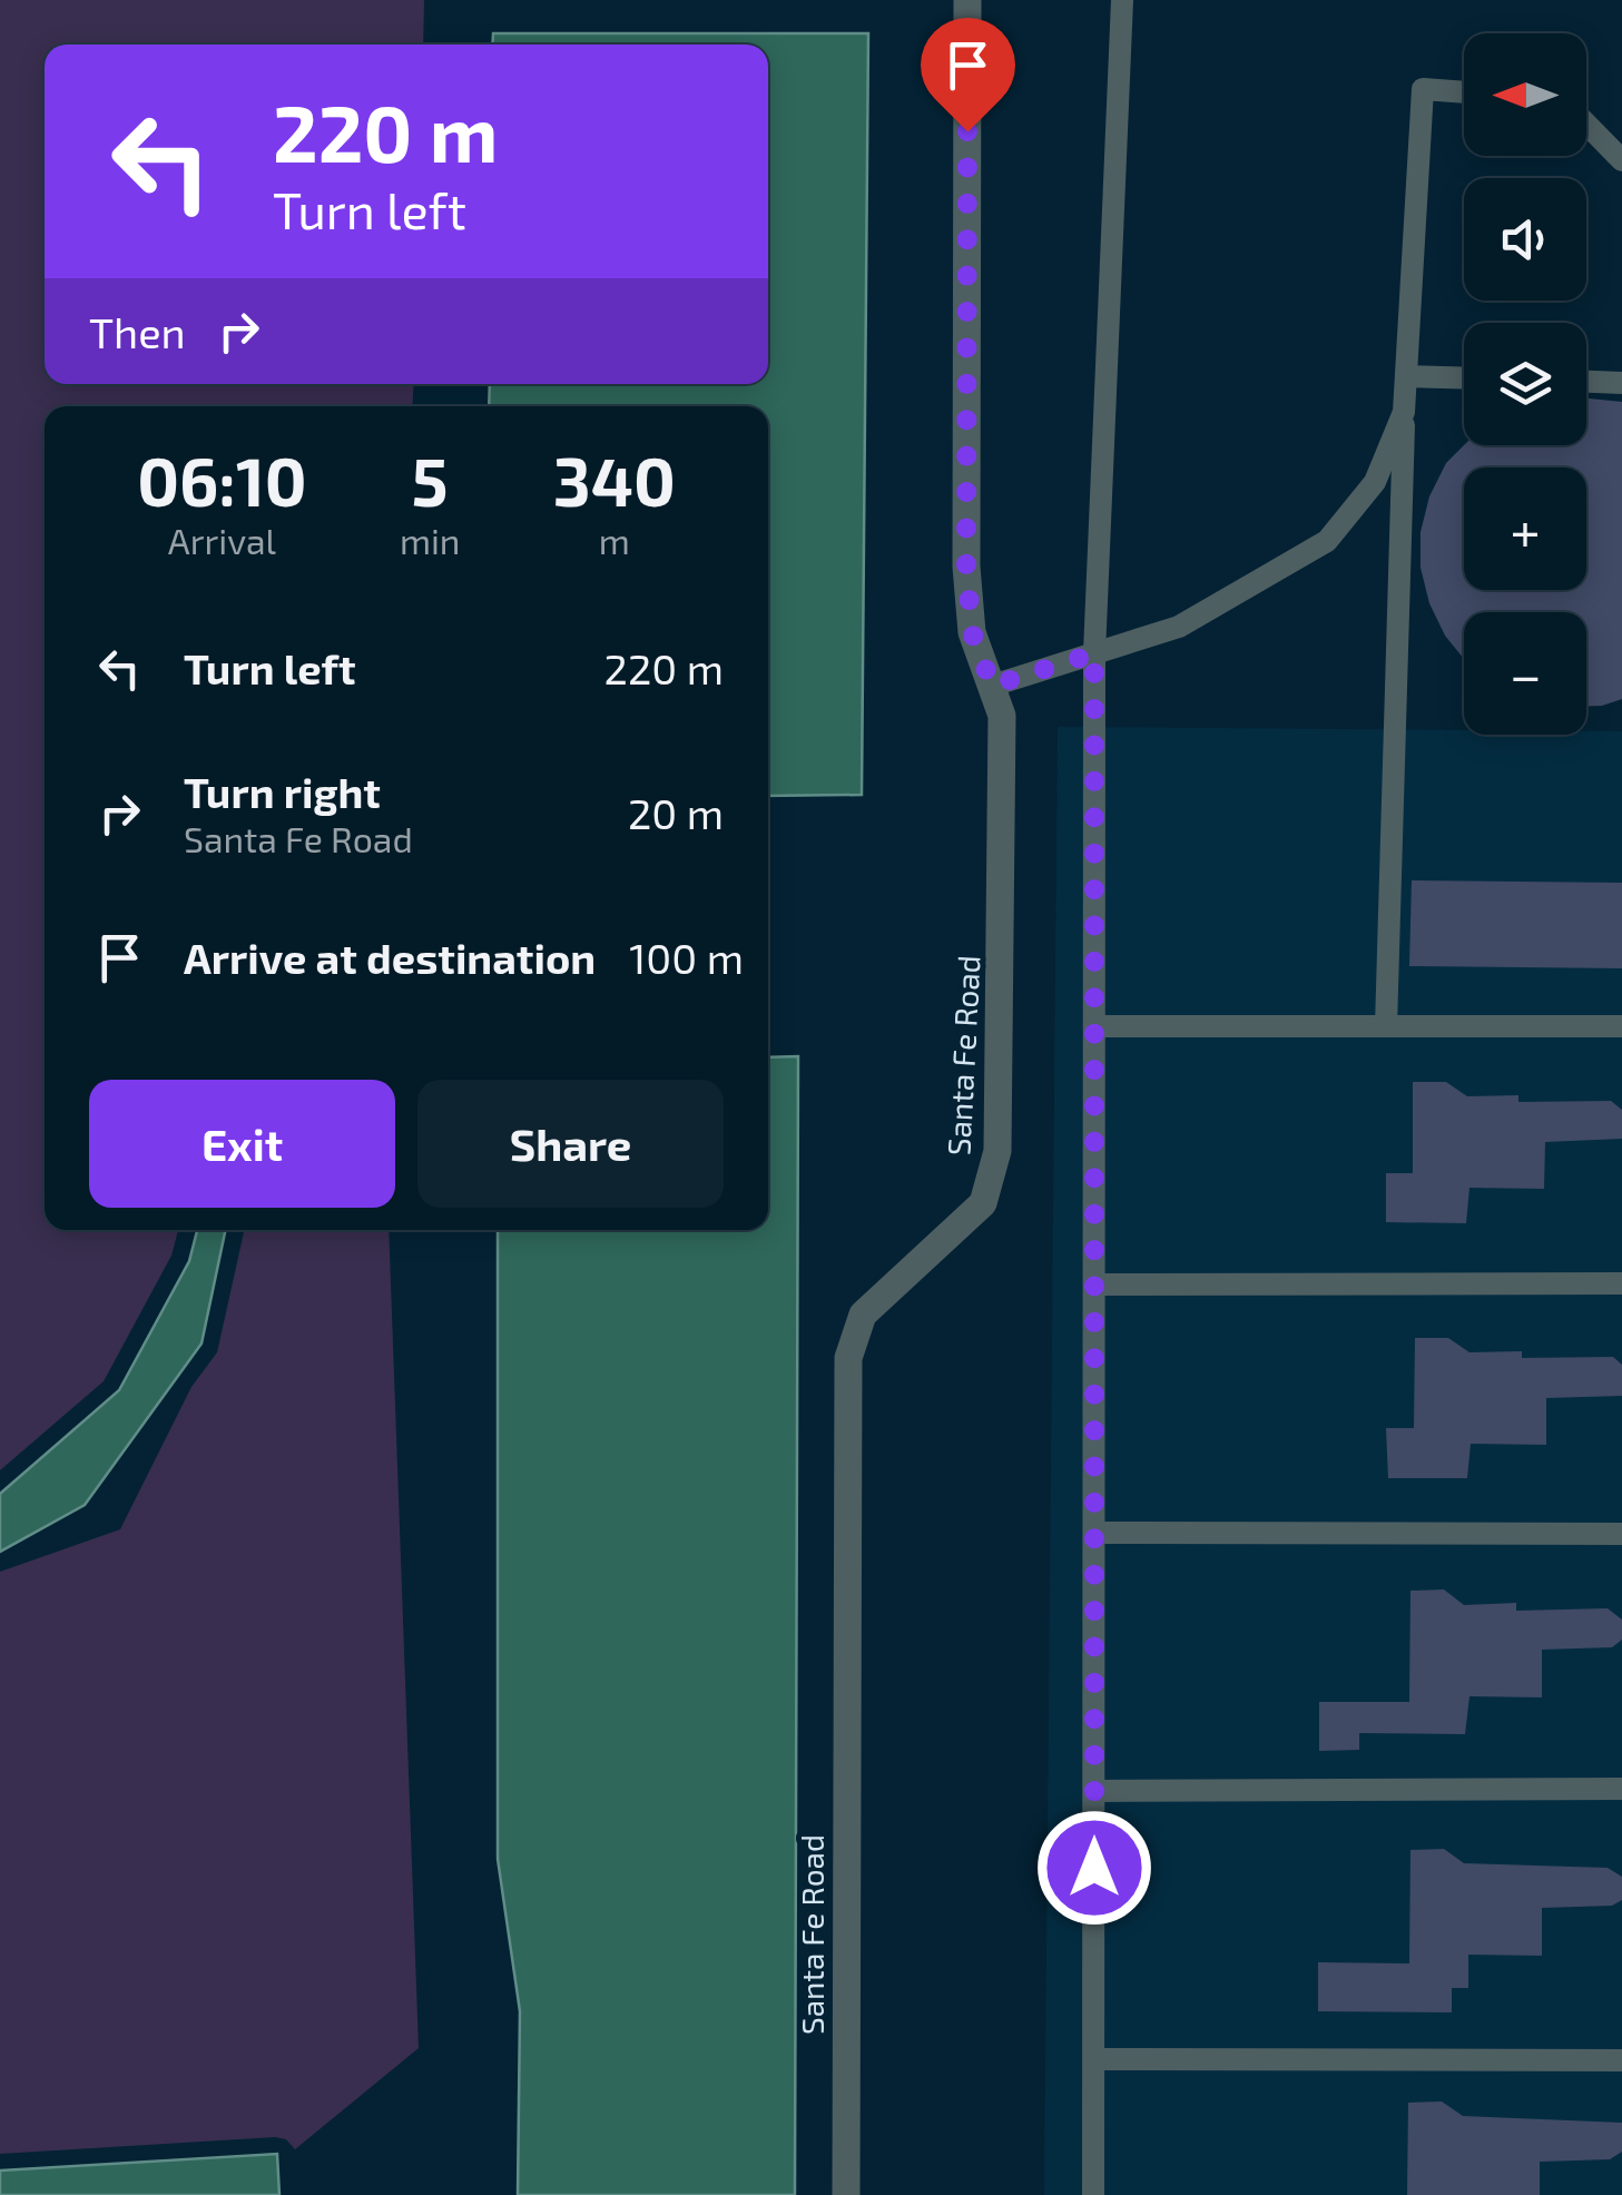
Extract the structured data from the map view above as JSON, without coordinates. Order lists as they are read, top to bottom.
{
  "streets": {
    "street": ["Santa Fe Road"]
  },
  "north": "left",
  "page": {
    "map_buttons": ["+", "−"],
    "turn": ["220 m", "Turn left"],
    "then": "Then",
    "eta": [
      "06:10",
      "Arrival",
      "5",
      "min",
      "340",
      "m"
    ],
    "list": [
      {
        "name": "Turn left",
        "value": "220 m"
      },
      {
        "name": "Turn right",
        "note": "Santa Fe Road",
        "value": "20 m"
      },
      {
        "name": "Arrive at destination",
        "value": "100 m"
      }
    ],
    "buttons": ["Exit", "Share"]
  }
}
